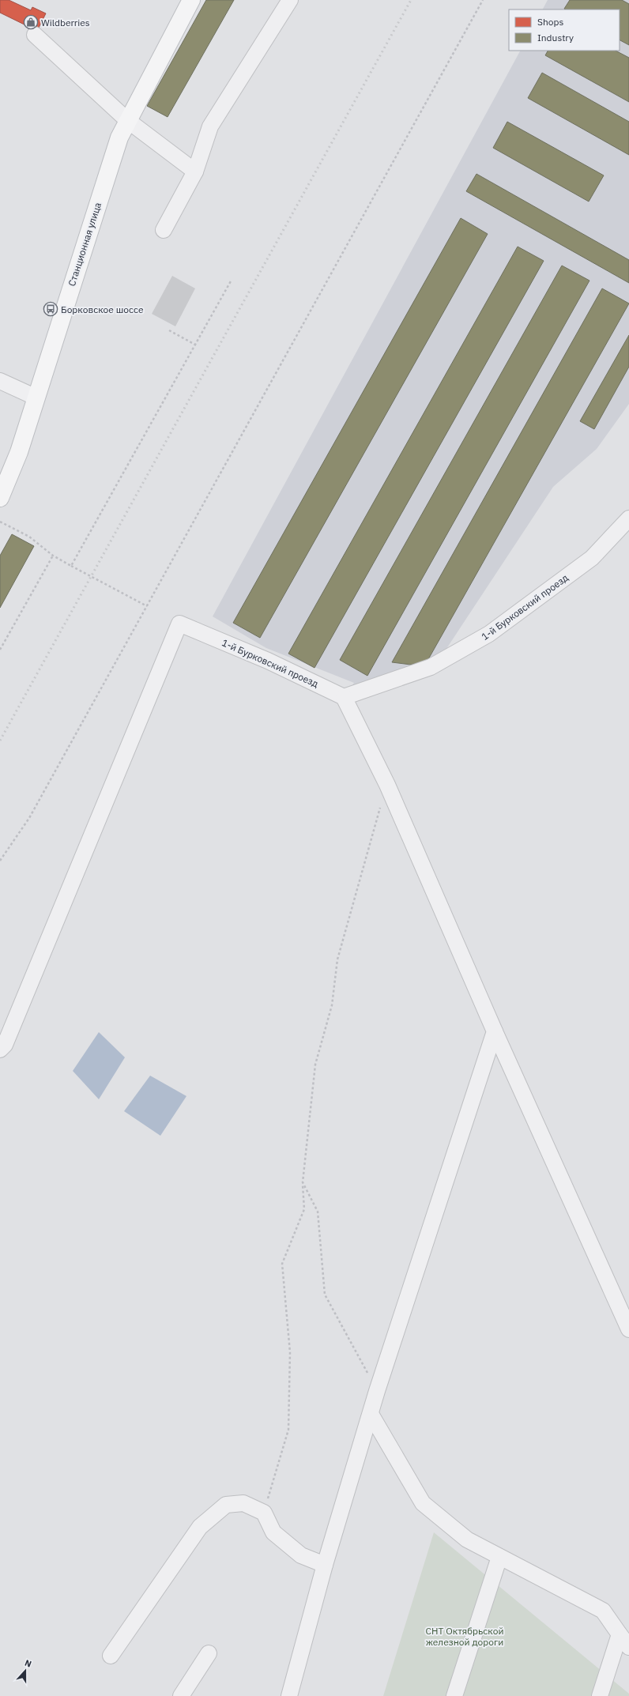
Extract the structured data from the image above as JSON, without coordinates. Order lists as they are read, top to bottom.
{
  "streets": {
    "main road": ["Станционная улица"],
    "street": ["1-й Бурковский проезд"]
  },
  "parks": ["СНТ Октябрьской железной дороги"],
  "places": {
    "shop": ["Wildberries"],
    "bus stop": ["Борковское шоссе"]
  },
  "legend": ["Shops", "Industry"],
  "north": "top"
}
